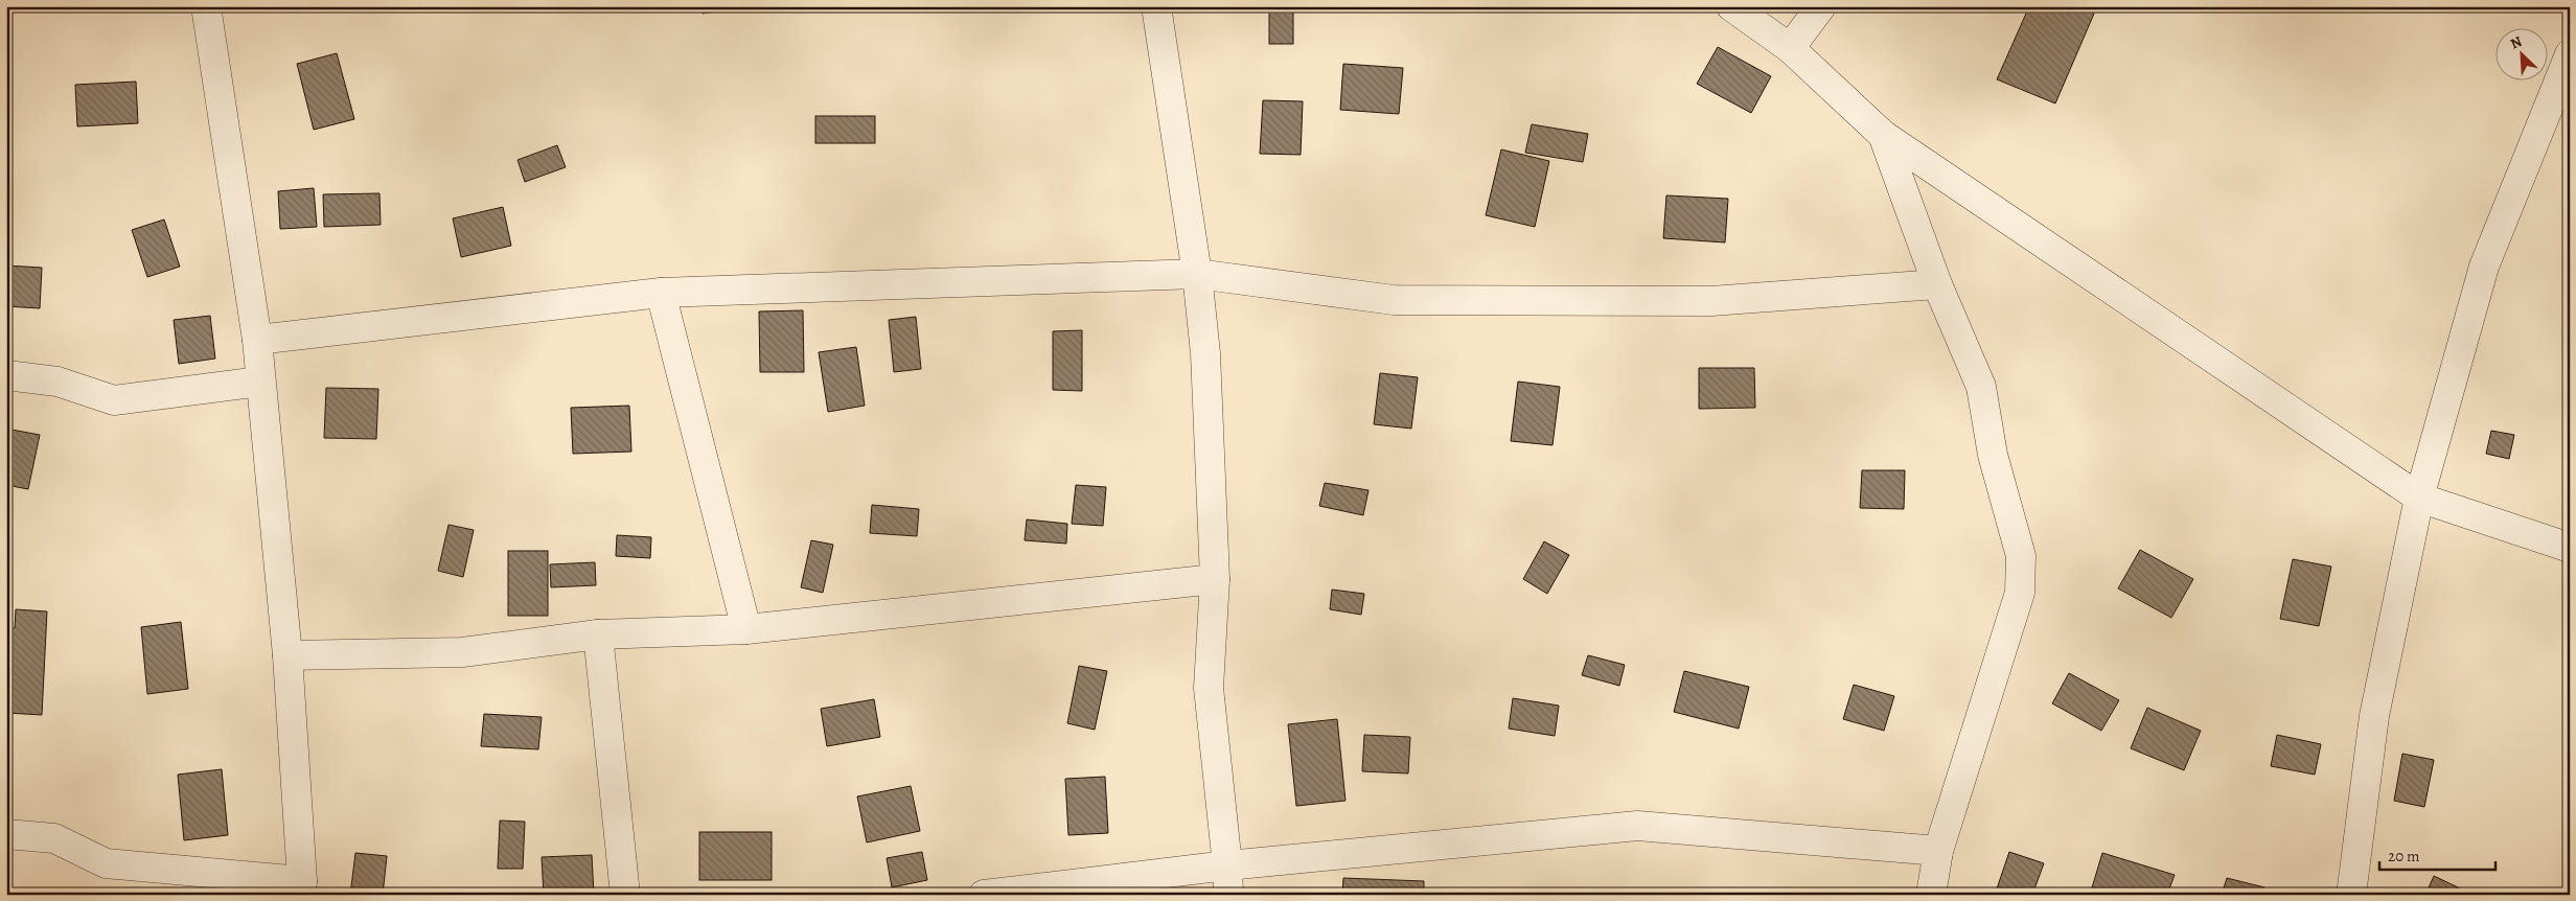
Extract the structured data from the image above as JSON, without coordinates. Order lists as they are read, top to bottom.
{
  "scale_bar": "20 m",
  "north": "top left"
}
